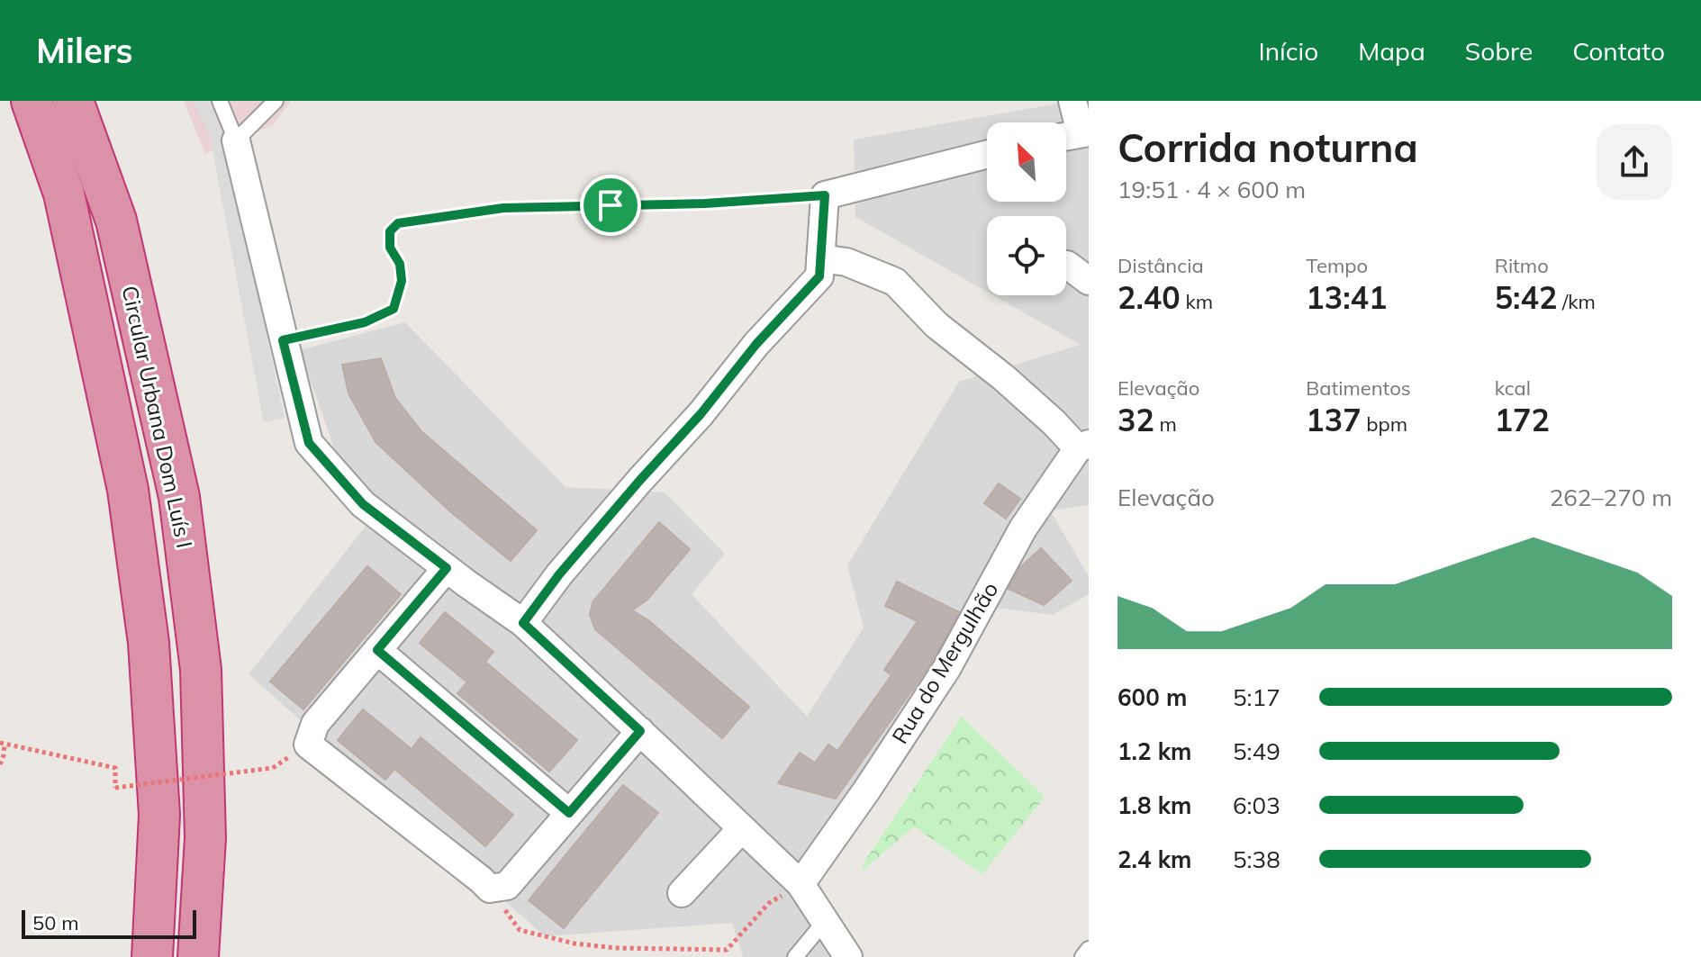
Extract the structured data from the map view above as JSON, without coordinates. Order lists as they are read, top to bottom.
{
  "streets": {
    "highway": ["Circular Urbana Dom Luís I"],
    "street": ["Rua do Mergulhão"]
  },
  "scale_bar": "50 m",
  "north": "top left",
  "page": {
    "header": "Milers",
    "nav": [
      "Início",
      "Mapa",
      "Sobre",
      "Contato"
    ],
    "heading": ["Corrida noturna", "19:51 · 4 × 600 m"],
    "stats": [
      ["Distância", "2.40 km"],
      ["Tempo", "13:41"],
      ["Ritmo", "5:42 /km"],
      ["Elevação", "32 m"],
      ["Batimentos", "137 bpm"],
      ["kcal", "172"]
    ],
    "chart": ["Elevação", "262–270 m"],
    "list": [
      {
        "name": "600 m",
        "note": "5:17"
      },
      {
        "name": "1.2 km",
        "note": "5:49"
      },
      {
        "name": "1.8 km",
        "note": "6:03"
      },
      {
        "name": "2.4 km",
        "note": "5:38"
      }
    ],
    "scale": "50 m"
  }
}
